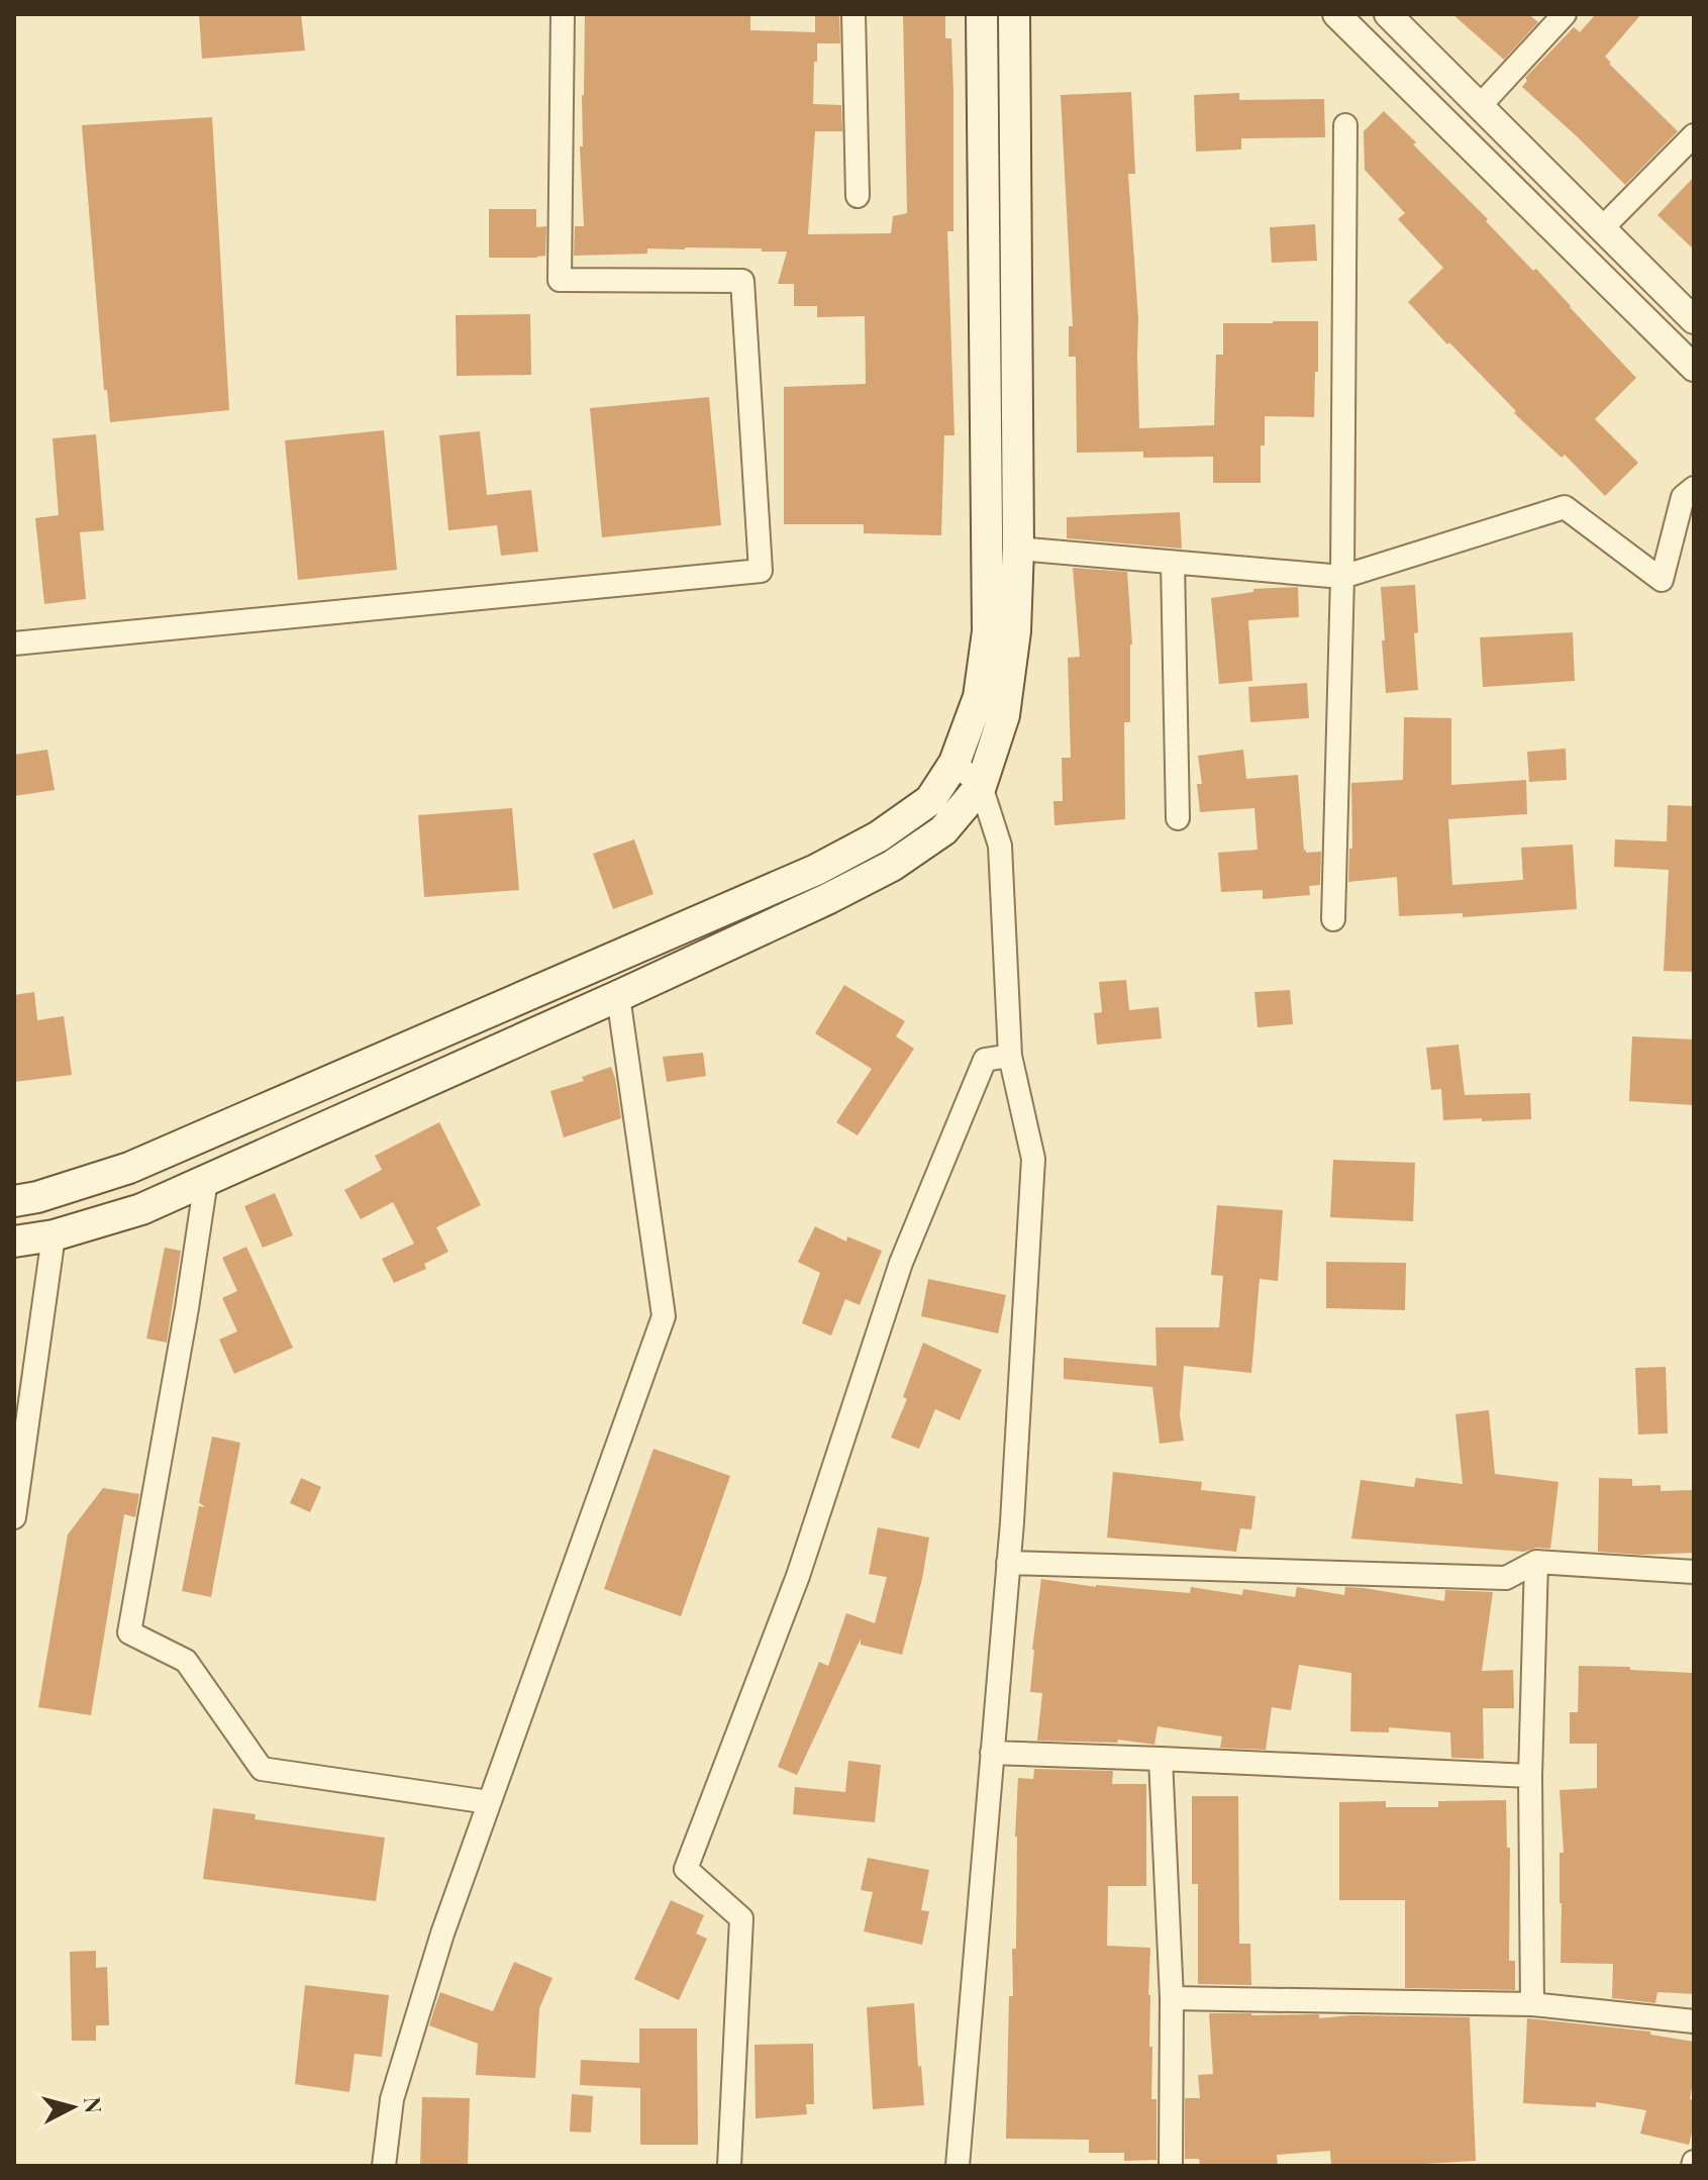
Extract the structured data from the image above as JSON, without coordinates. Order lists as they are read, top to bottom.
{
  "north": "right"
}
